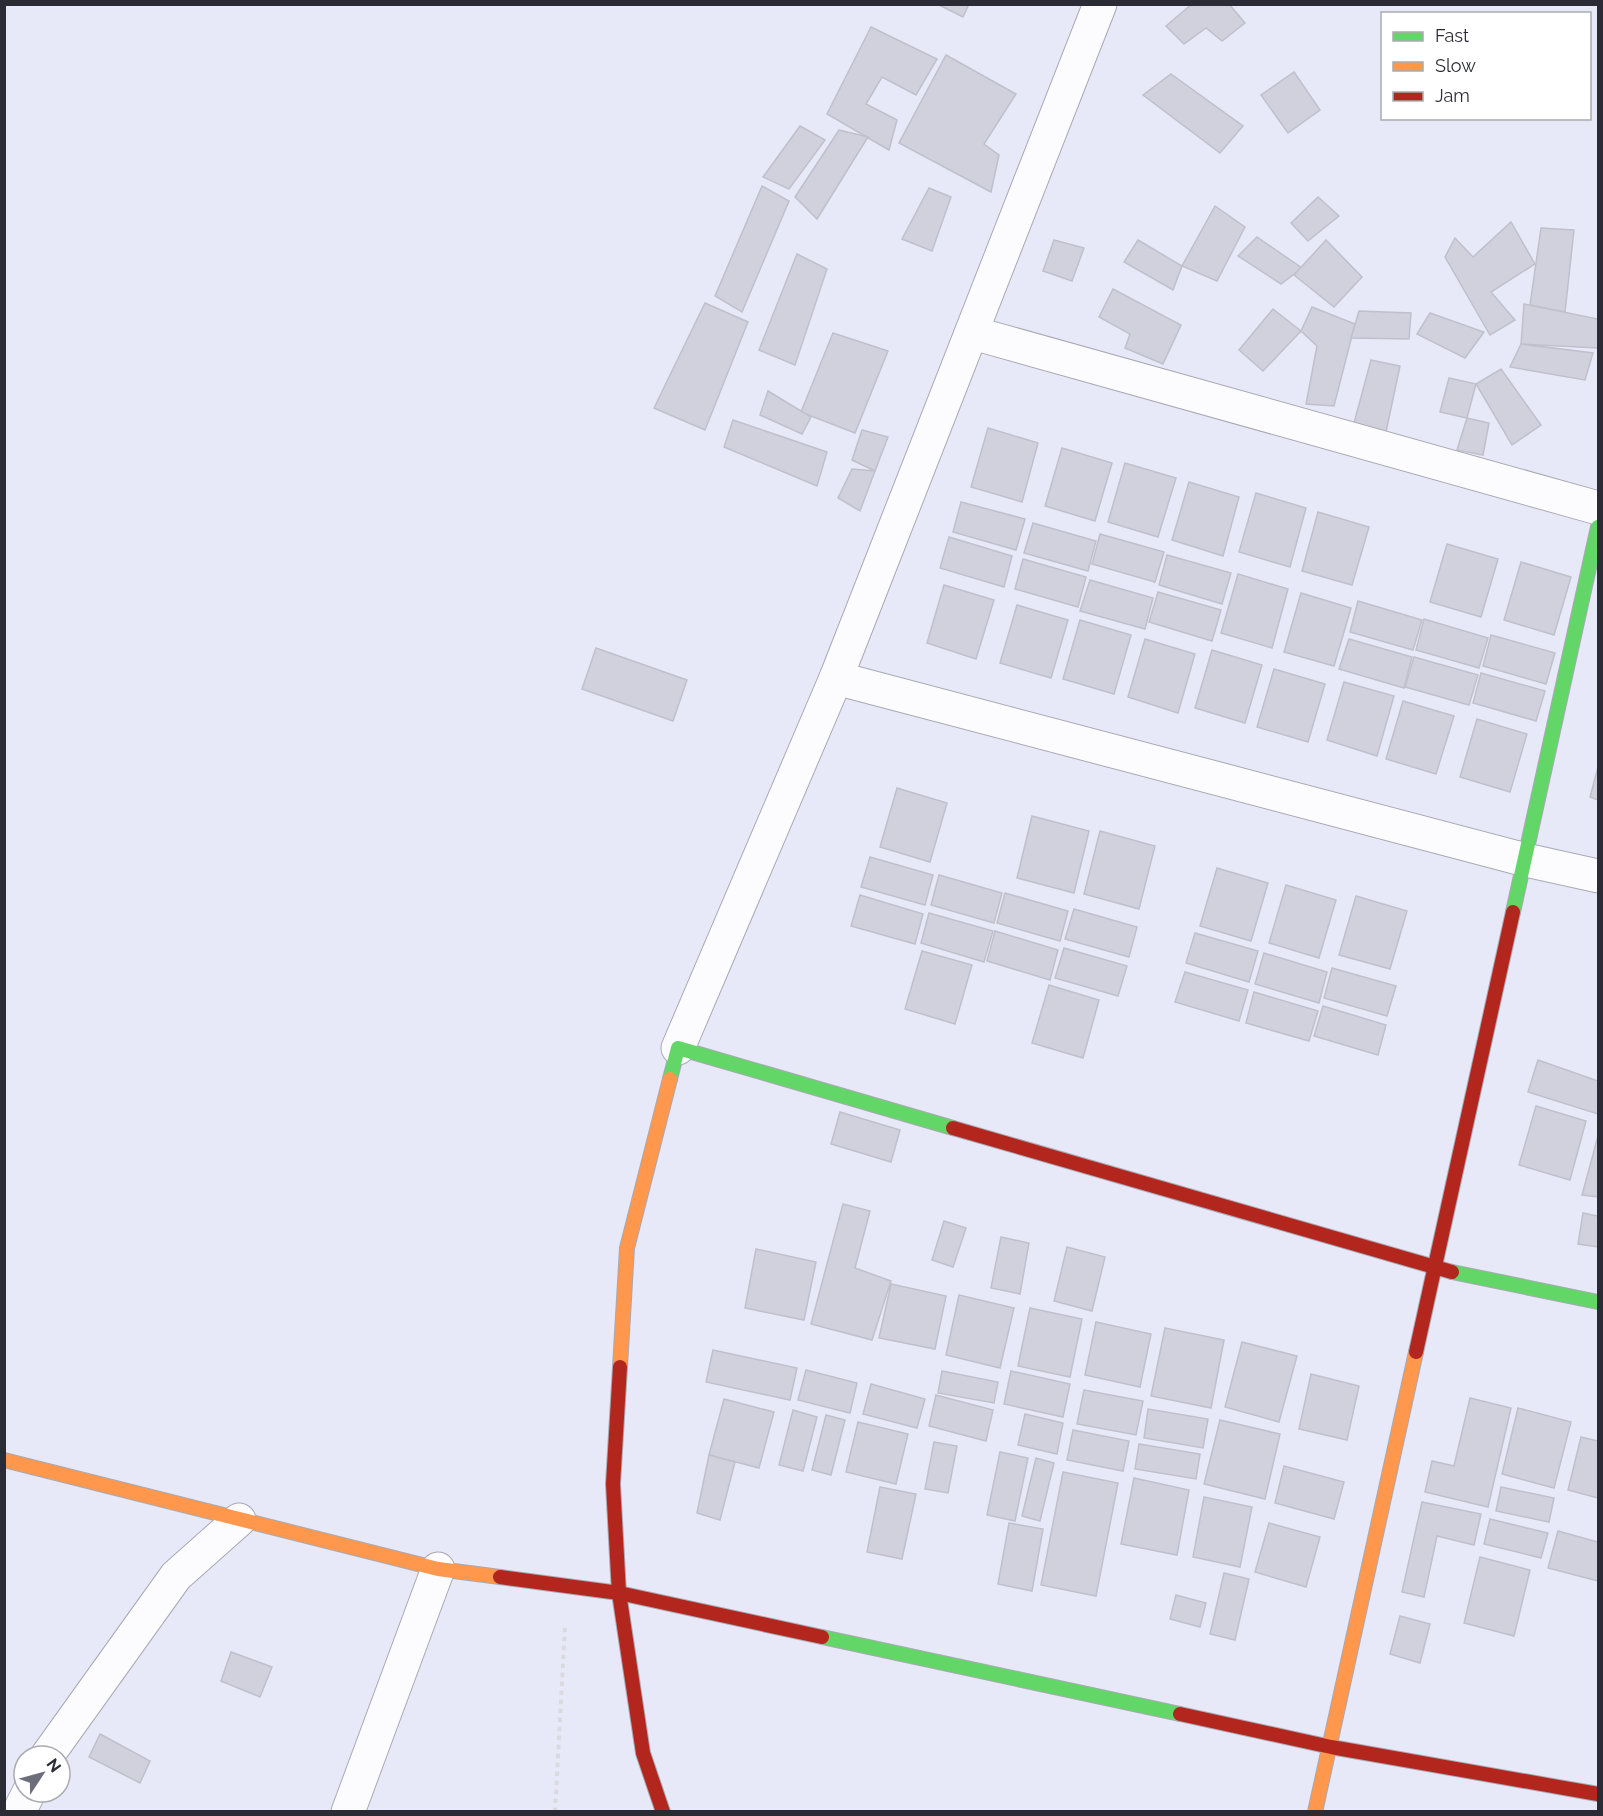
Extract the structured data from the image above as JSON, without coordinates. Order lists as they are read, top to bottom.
{
  "legend": ["Fast", "Slow", "Jam"],
  "north": "top right"
}
